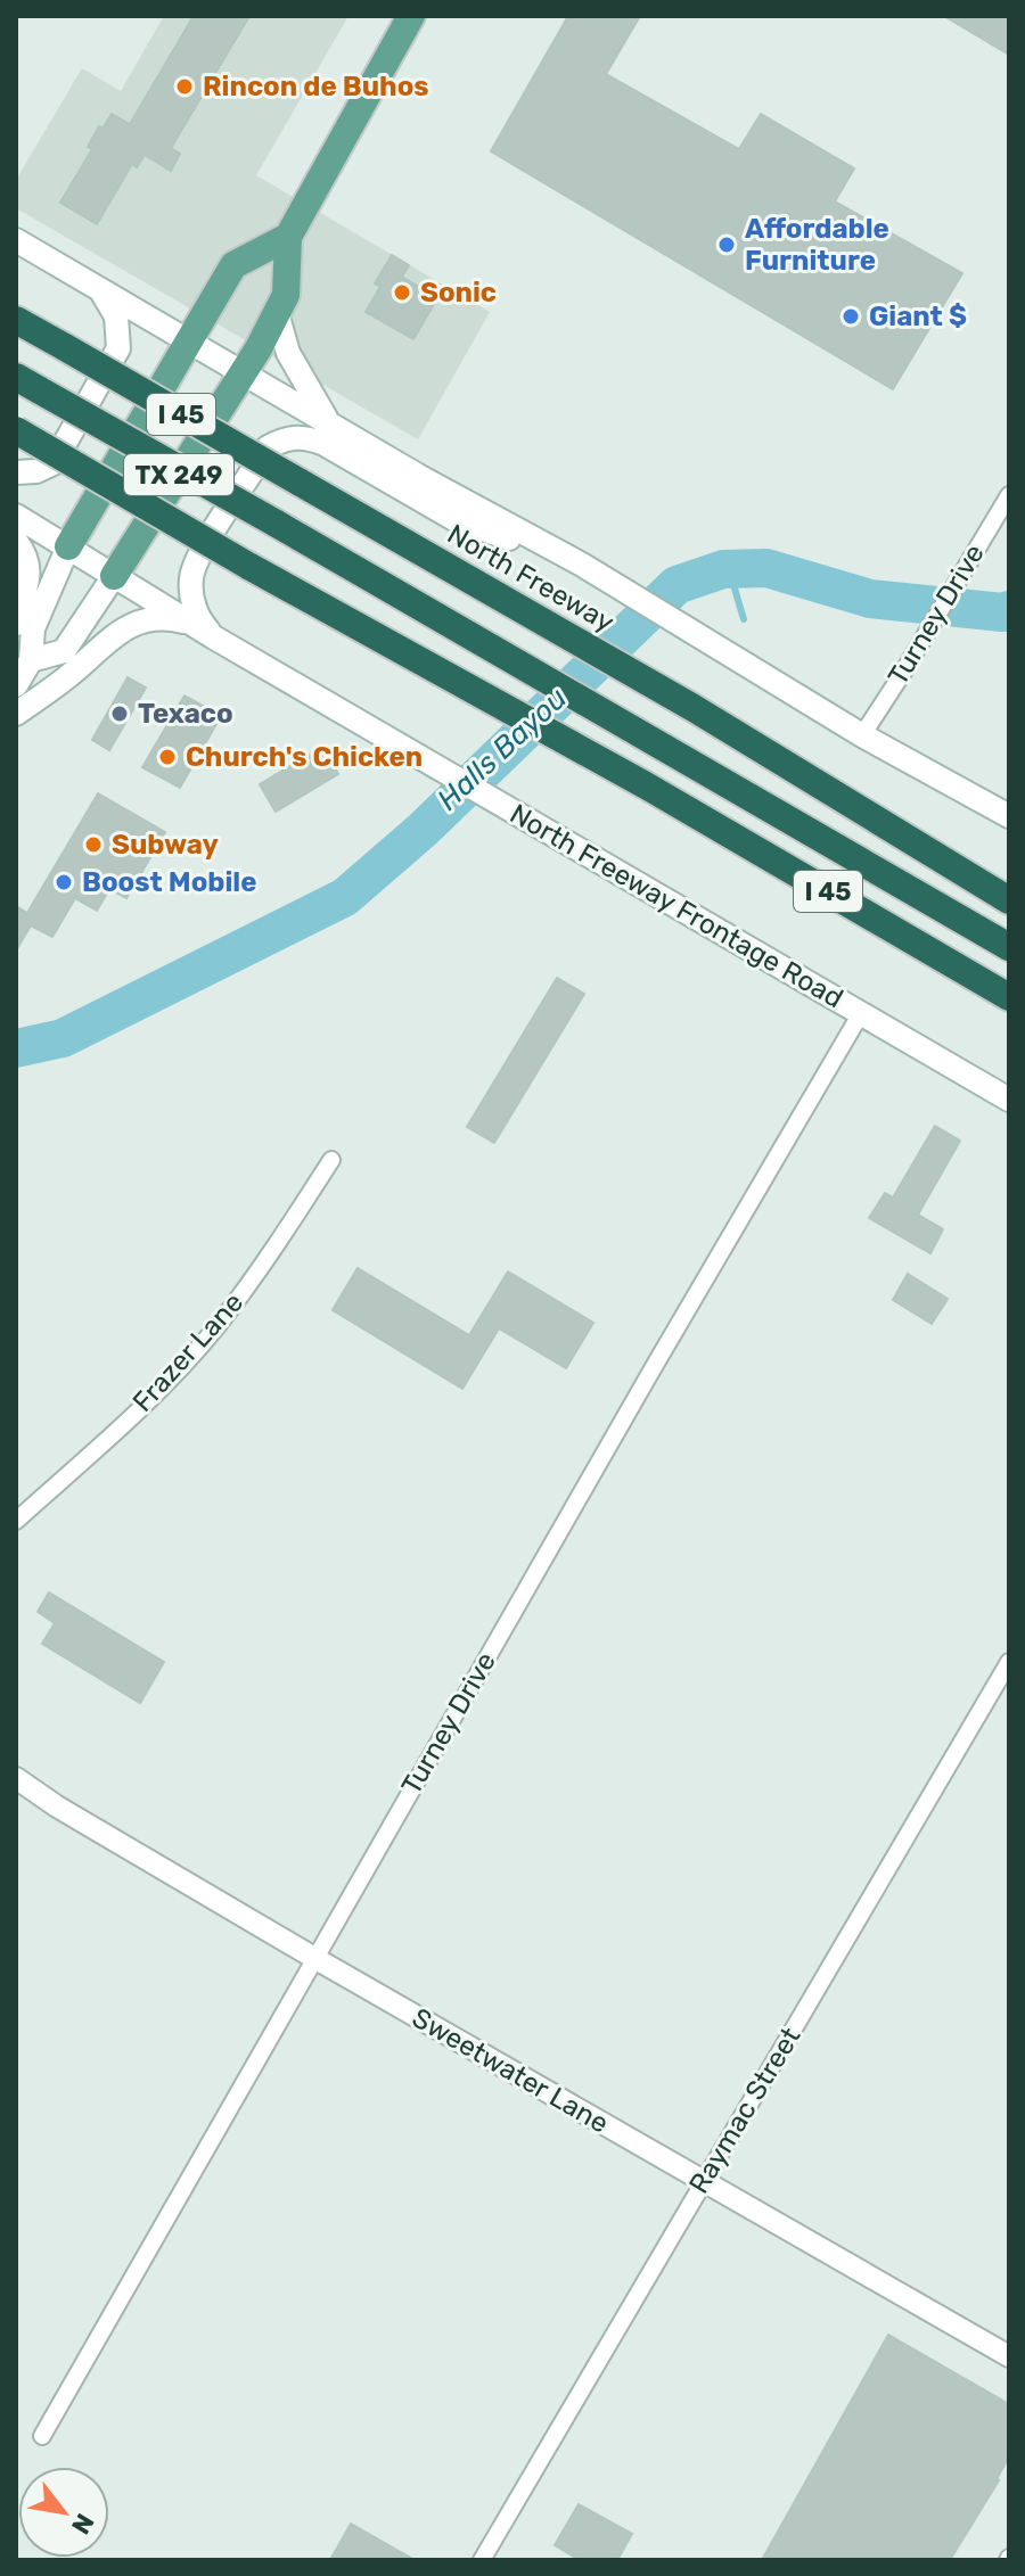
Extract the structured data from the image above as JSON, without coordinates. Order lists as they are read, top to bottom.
{
  "streets": {
    "highway": ["I 45", "North Freeway"],
    "main road": ["TX 249", "North Freeway Frontage Road"],
    "street": [
      "Turney Drive",
      "Frazer Lane",
      "Sweetwater Lane",
      "Raymac Street"
    ]
  },
  "crossings": [
    ["TX 249", "North Freeway Frontage Road"],
    ["Turney Drive", "North Freeway Frontage Road"],
    ["Turney Drive", "Sweetwater Lane"],
    ["Sweetwater Lane", "Raymac Street"]
  ],
  "water": ["Halls Bayou"],
  "places": [
    "Rincon de Buhos",
    "Affordable Furniture",
    "Sonic",
    "Giant $",
    "Texaco",
    "Church's Chicken",
    "Subway",
    "Boost Mobile"
  ],
  "north": "bottom right"
}
